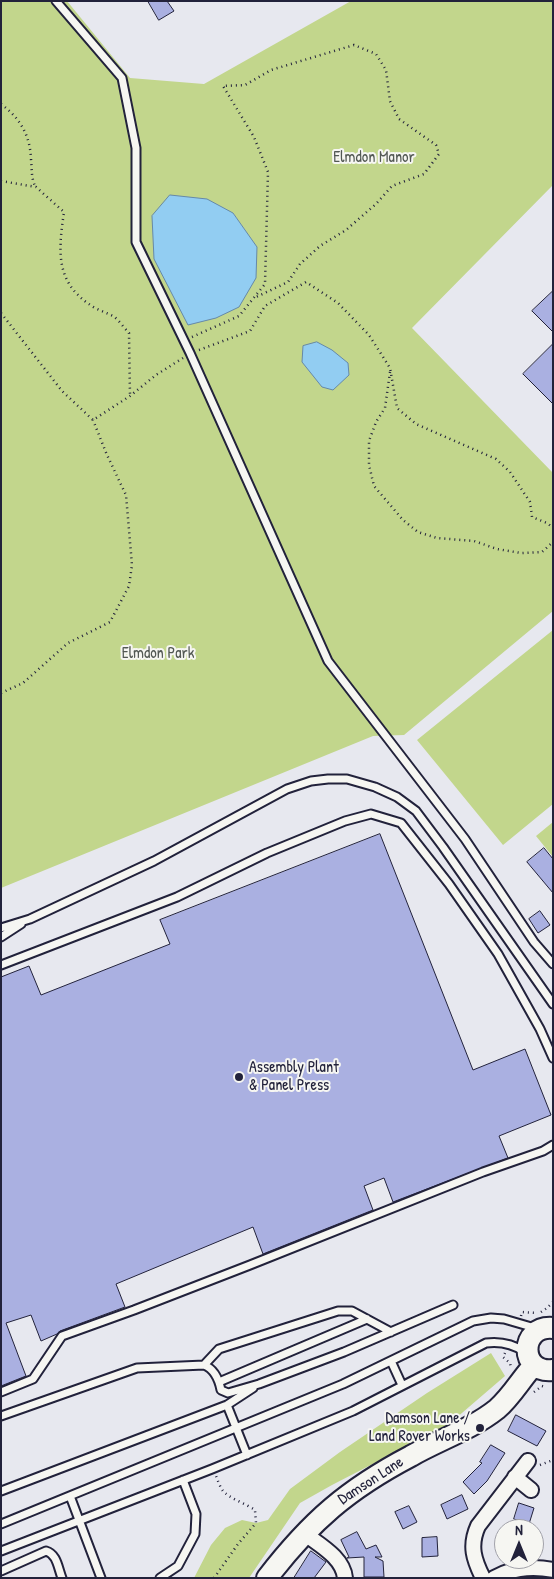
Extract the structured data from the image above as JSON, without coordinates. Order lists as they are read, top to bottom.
{
  "streets": {
    "street": ["Damson Lane"]
  },
  "parks": ["Elmdon Manor", "Elmdon Park"],
  "places": ["Assembly Plant & Panel Press", "Damson Lane / Land Rover Works"],
  "north": "top"
}
